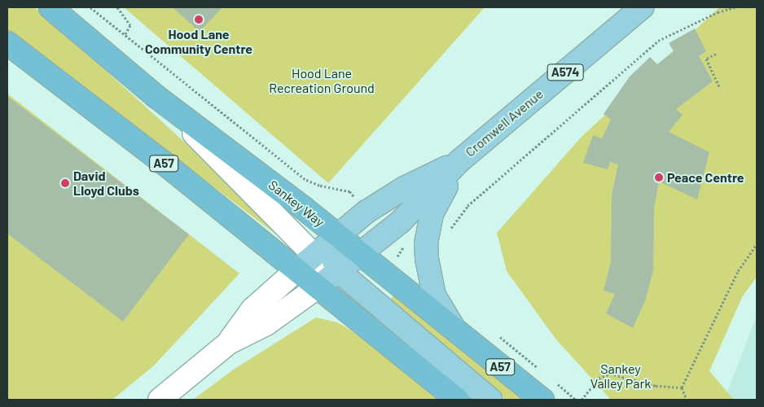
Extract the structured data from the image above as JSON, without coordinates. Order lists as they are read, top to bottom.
{
  "streets": {
    "highway": ["A57", "Sankey Way"],
    "main road": ["A574", "Cromwell Avenue"]
  },
  "crossings": [
    ["A574", "Cromwell Avenue"],
    ["A574", "Sankey Way"],
    ["Cromwell Avenue", "A57"],
    ["Cromwell Avenue", "Sankey Way"],
    ["A57", "Sankey Way"]
  ],
  "parks": ["Hood Lane Recreation Ground", "Sankey Valley Park"],
  "places": ["Hood Lane Community Centre", "Peace Centre", "David Lloyd Clubs"]
}
